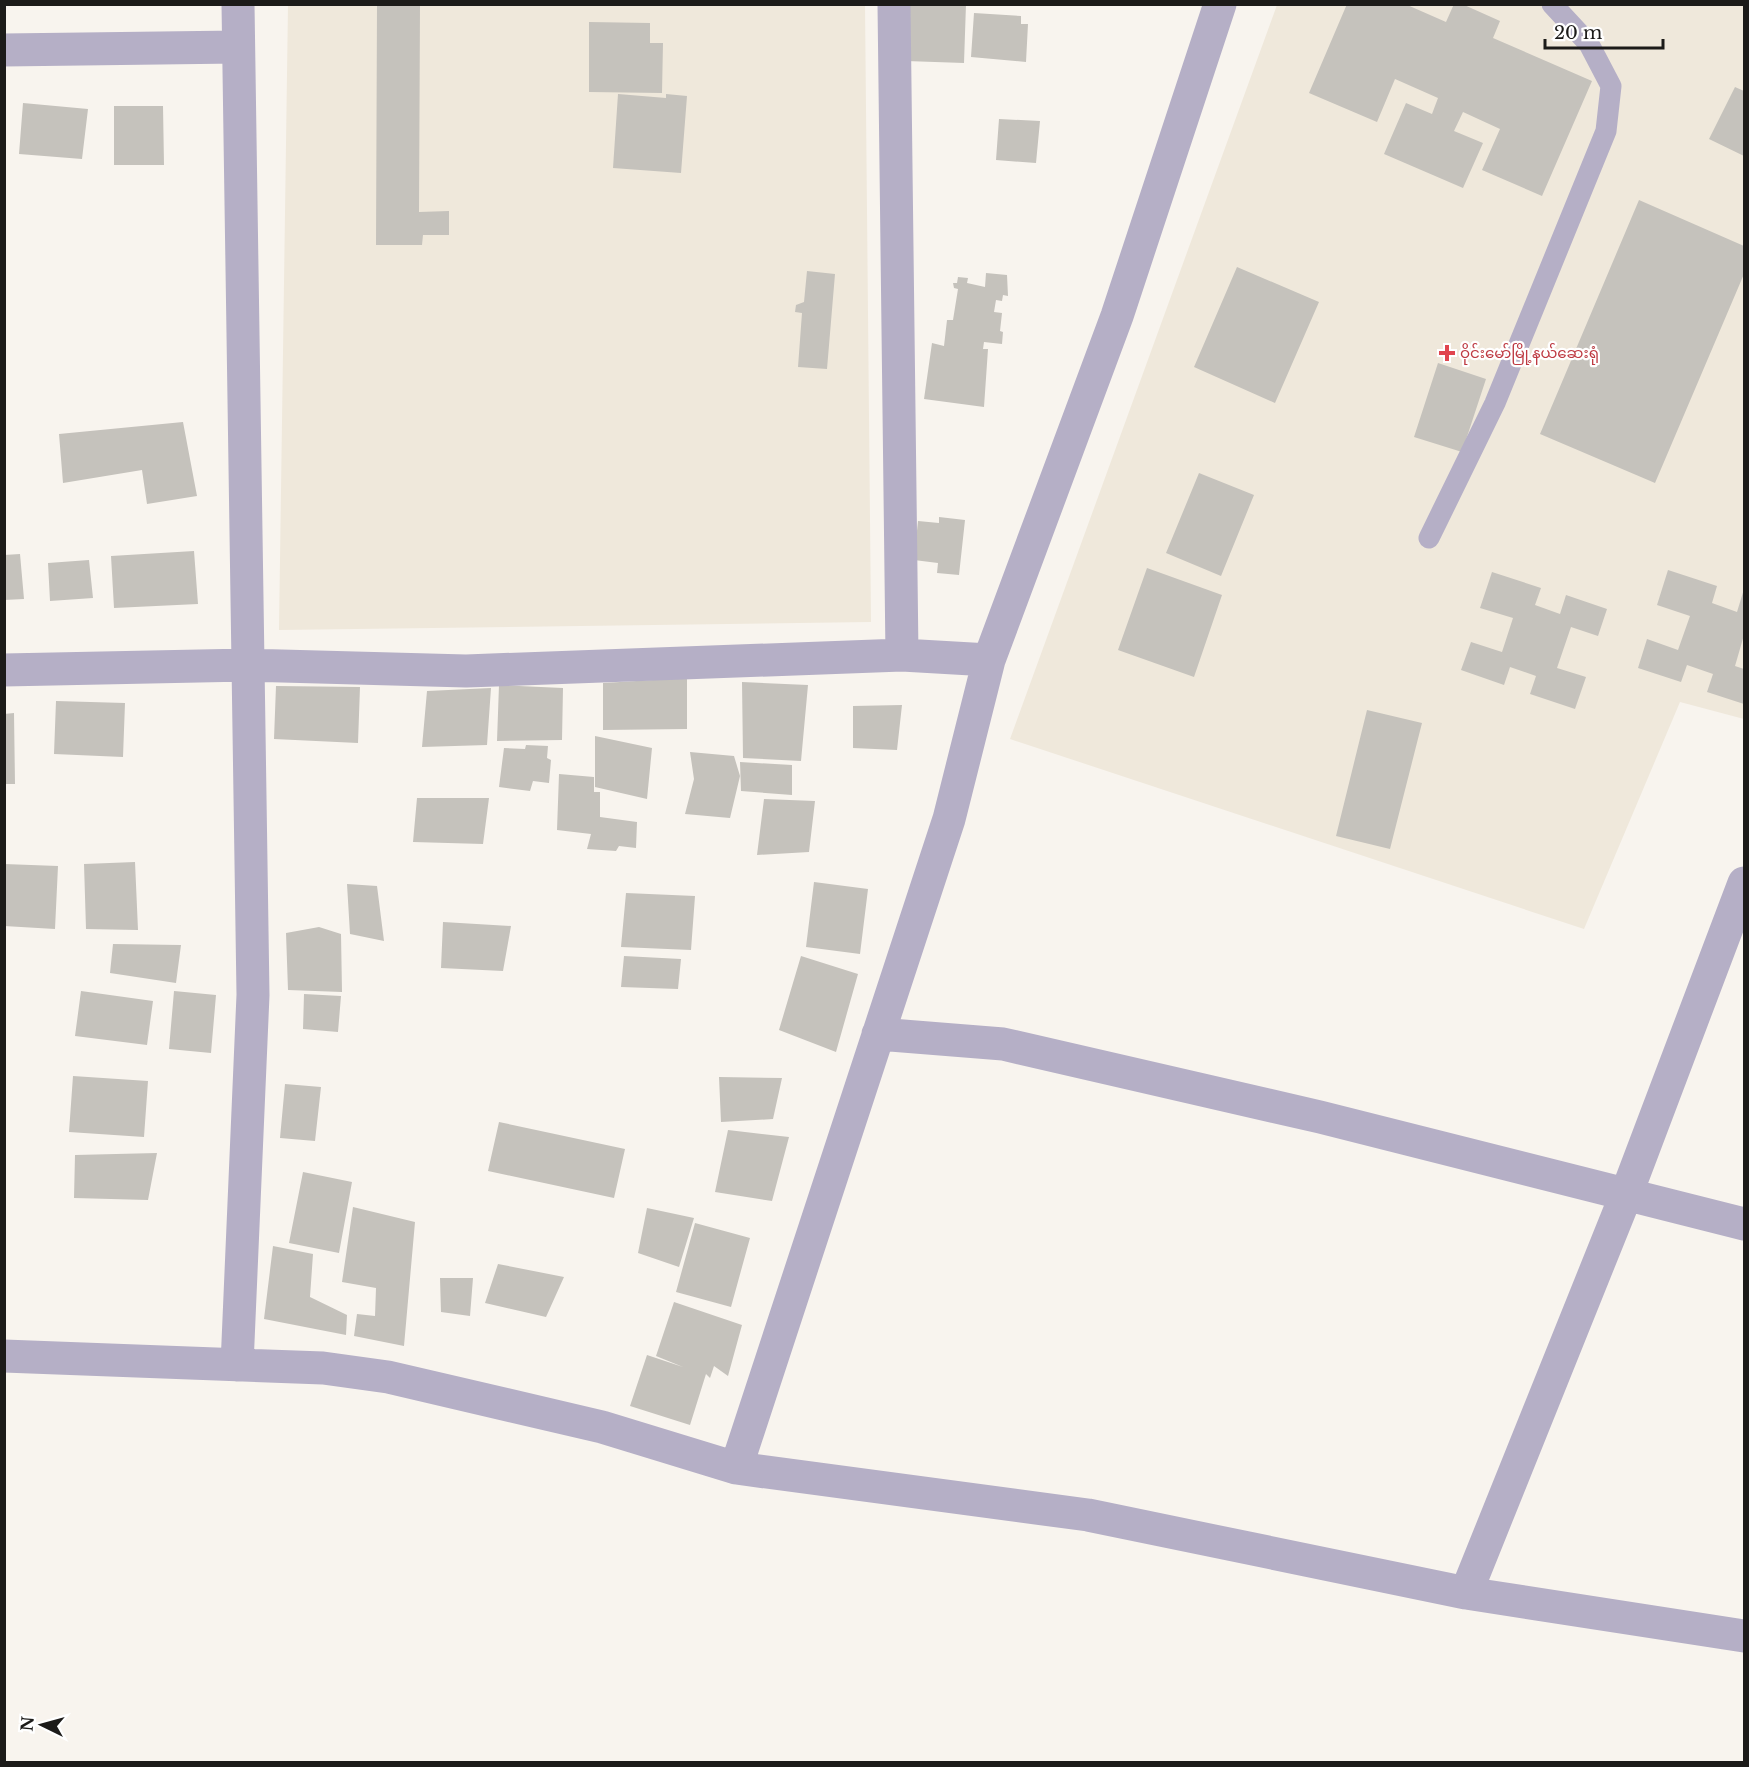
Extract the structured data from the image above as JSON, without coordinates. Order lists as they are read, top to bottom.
{
  "places": {
    "health": ["ဝိုင်းမော်မြို့နယ်ဆေးရုံ"]
  },
  "scale_bar": "20 m",
  "north": "left"
}
